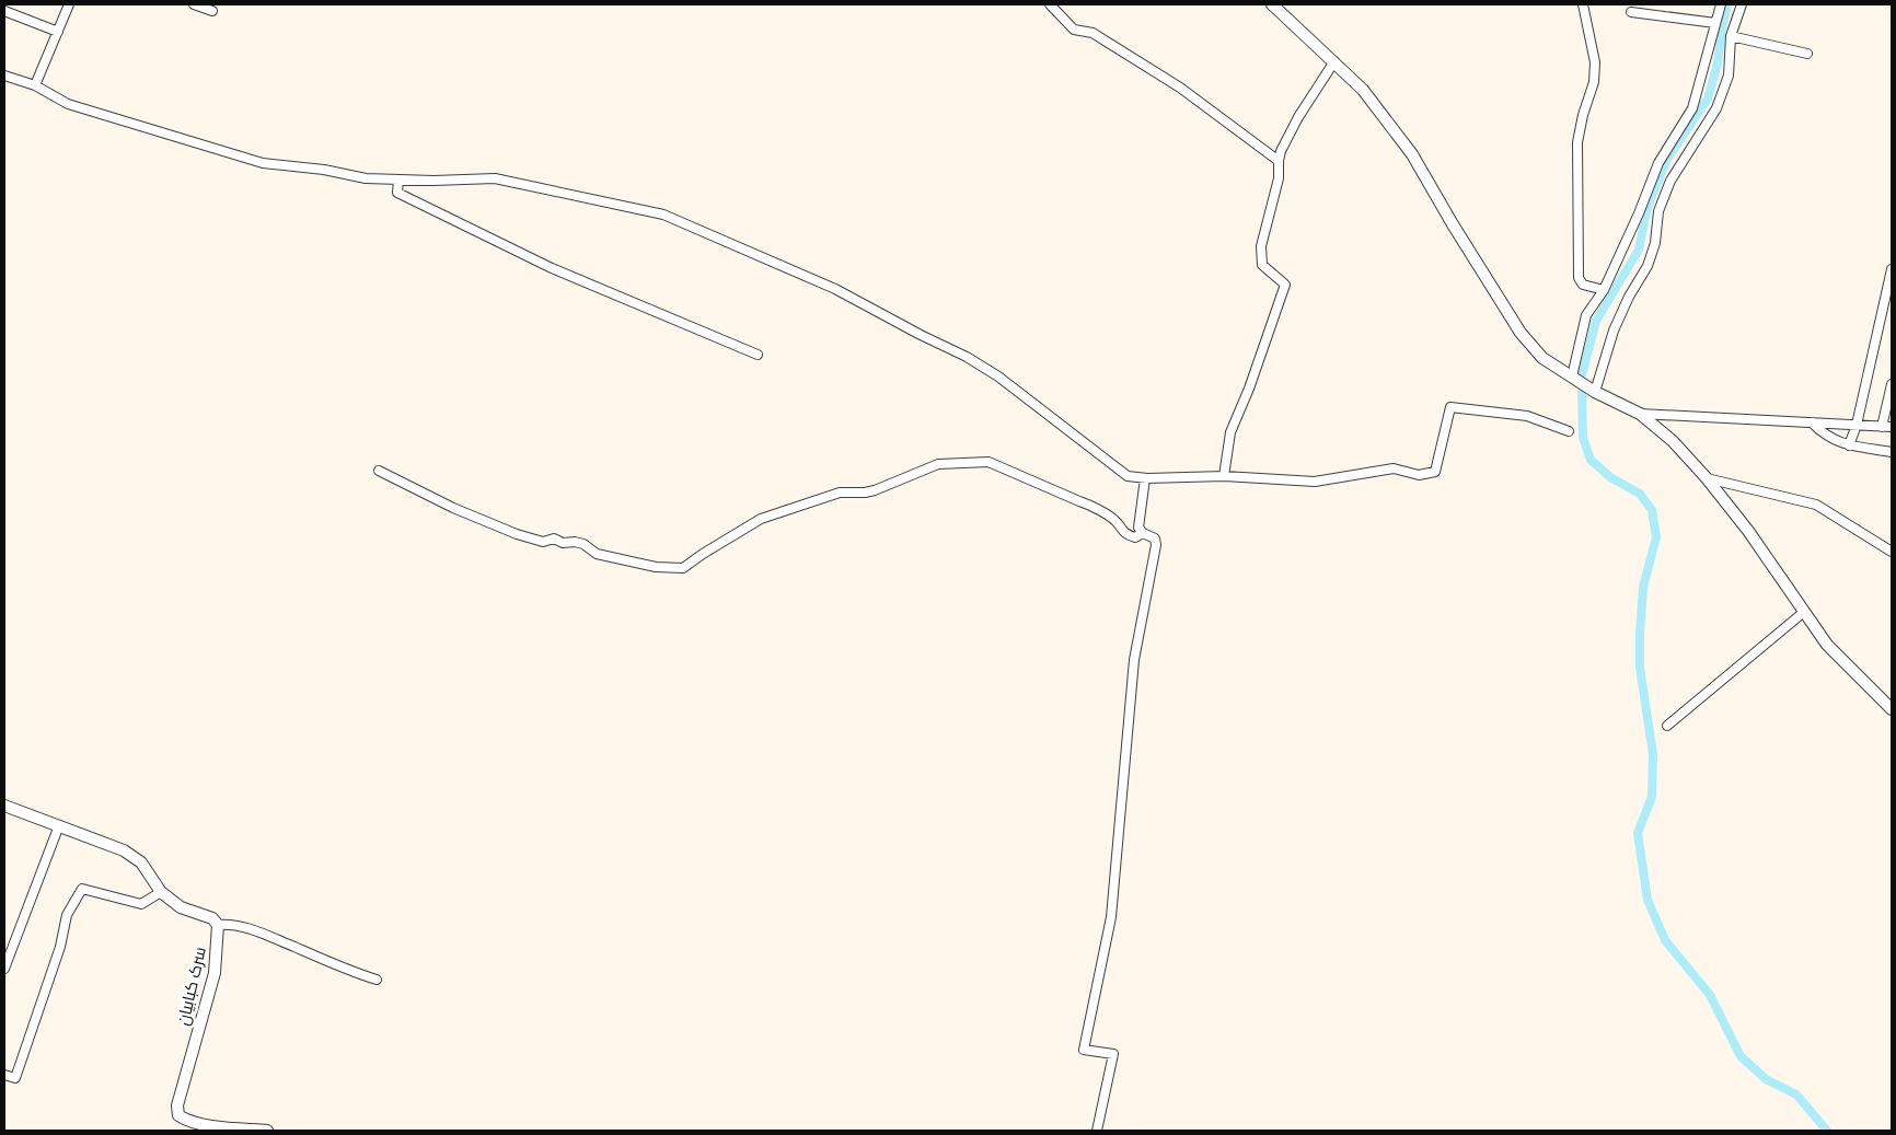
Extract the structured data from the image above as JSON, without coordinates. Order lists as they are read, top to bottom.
{
  "streets": {
    "street": ["سرک کبابیان"]
  }
}
